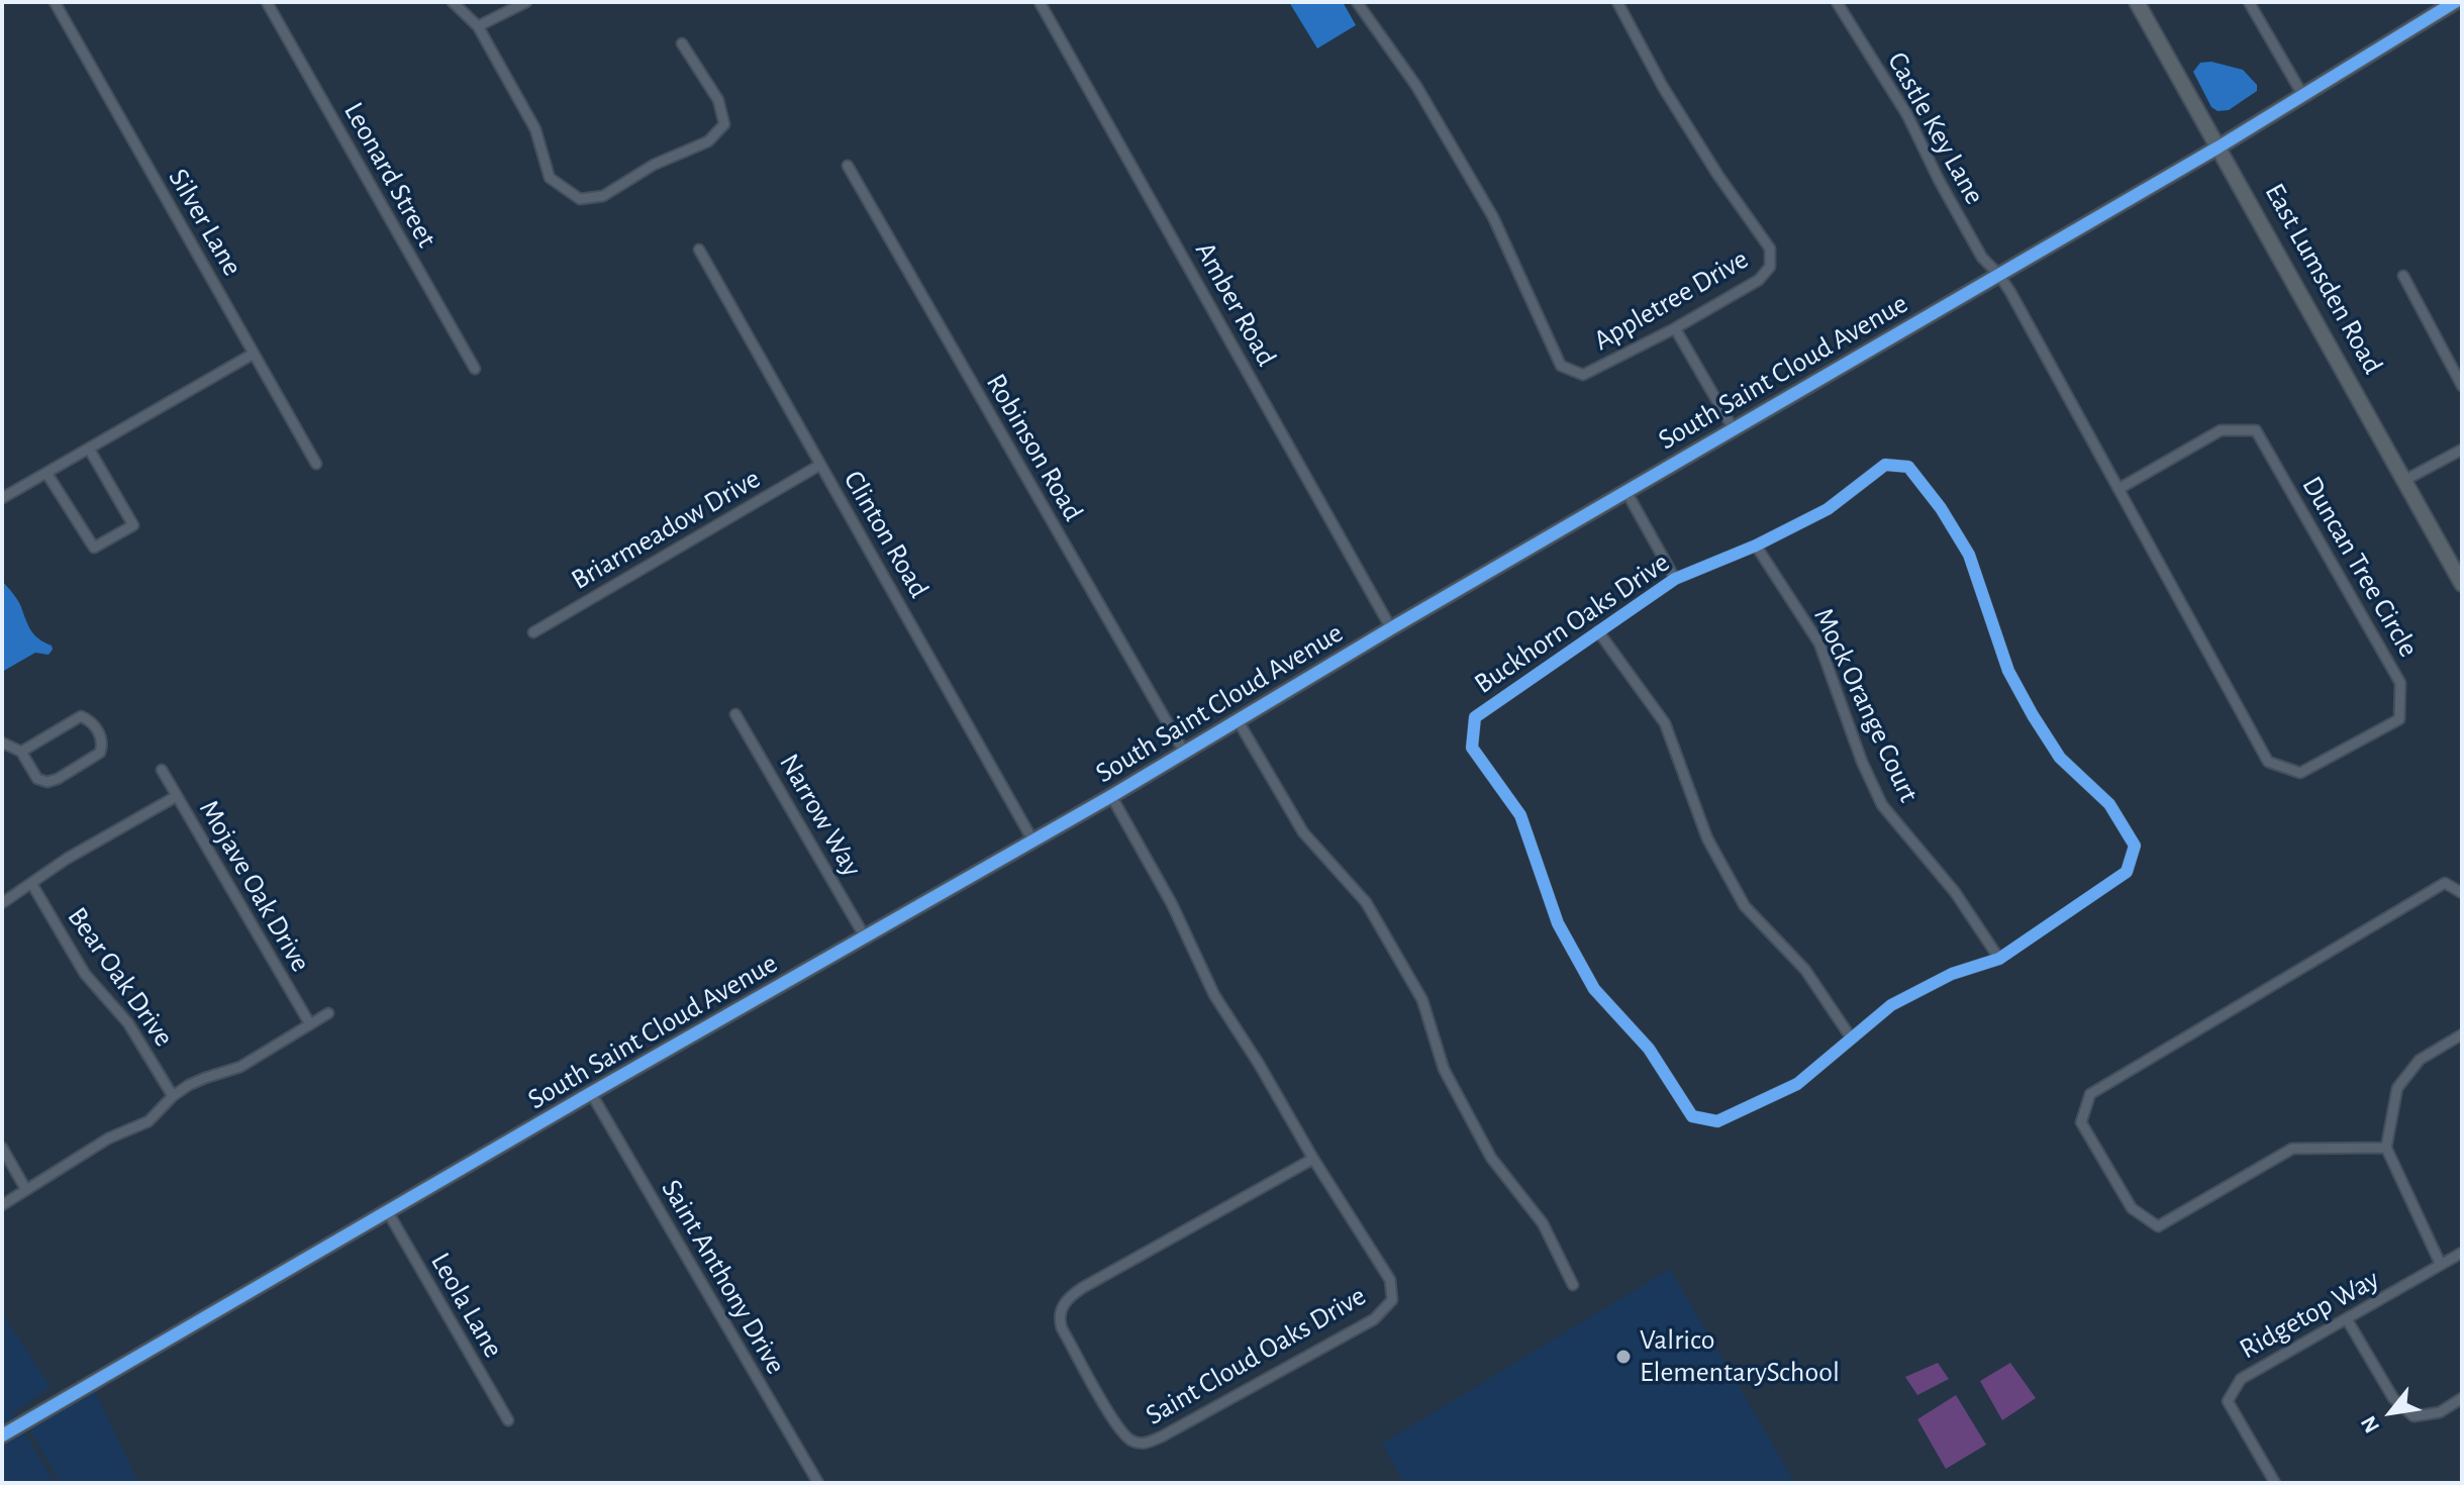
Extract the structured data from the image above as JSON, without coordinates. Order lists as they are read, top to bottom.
{
  "streets": {
    "street": [
      "Castle Key Lane",
      "Leonard Street",
      "Silver Lane",
      "East Lumsden Road",
      "Appletree Drive",
      "Amber Road",
      "South Saint Cloud Avenue",
      "Robinson Road",
      "Briarmeadow Drive",
      "Clinton Road",
      "Duncan Tree Circle",
      "Buckhorn Oaks Drive",
      "Mock Orange Court",
      "Narrow Way",
      "Mojave Oak Drive",
      "Bear Oak Drive",
      "Saint Anthony Drive",
      "Leola Lane",
      "Ridgetop Way",
      "Saint Cloud Oaks Drive"
    ]
  },
  "crossings": [
    ["Castle Key Lane", "South Saint Cloud Avenue"],
    ["Castle Key Lane", "Duncan Tree Circle"],
    ["East Lumsden Road", "South Saint Cloud Avenue"],
    ["Amber Road", "South Saint Cloud Avenue"],
    ["South Saint Cloud Avenue", "Robinson Road"],
    ["South Saint Cloud Avenue", "Clinton Road"],
    ["South Saint Cloud Avenue", "Duncan Tree Circle"],
    ["South Saint Cloud Avenue", "Buckhorn Oaks Drive"],
    ["South Saint Cloud Avenue", "Narrow Way"],
    ["South Saint Cloud Avenue", "Saint Anthony Drive"],
    ["South Saint Cloud Avenue", "Leola Lane"],
    ["South Saint Cloud Avenue", "Saint Cloud Oaks Drive"],
    ["Briarmeadow Drive", "Clinton Road"],
    ["Buckhorn Oaks Drive", "Mock Orange Court"]
  ],
  "places": ["Valrico ElementarySchool"],
  "north": "bottom left"
}
